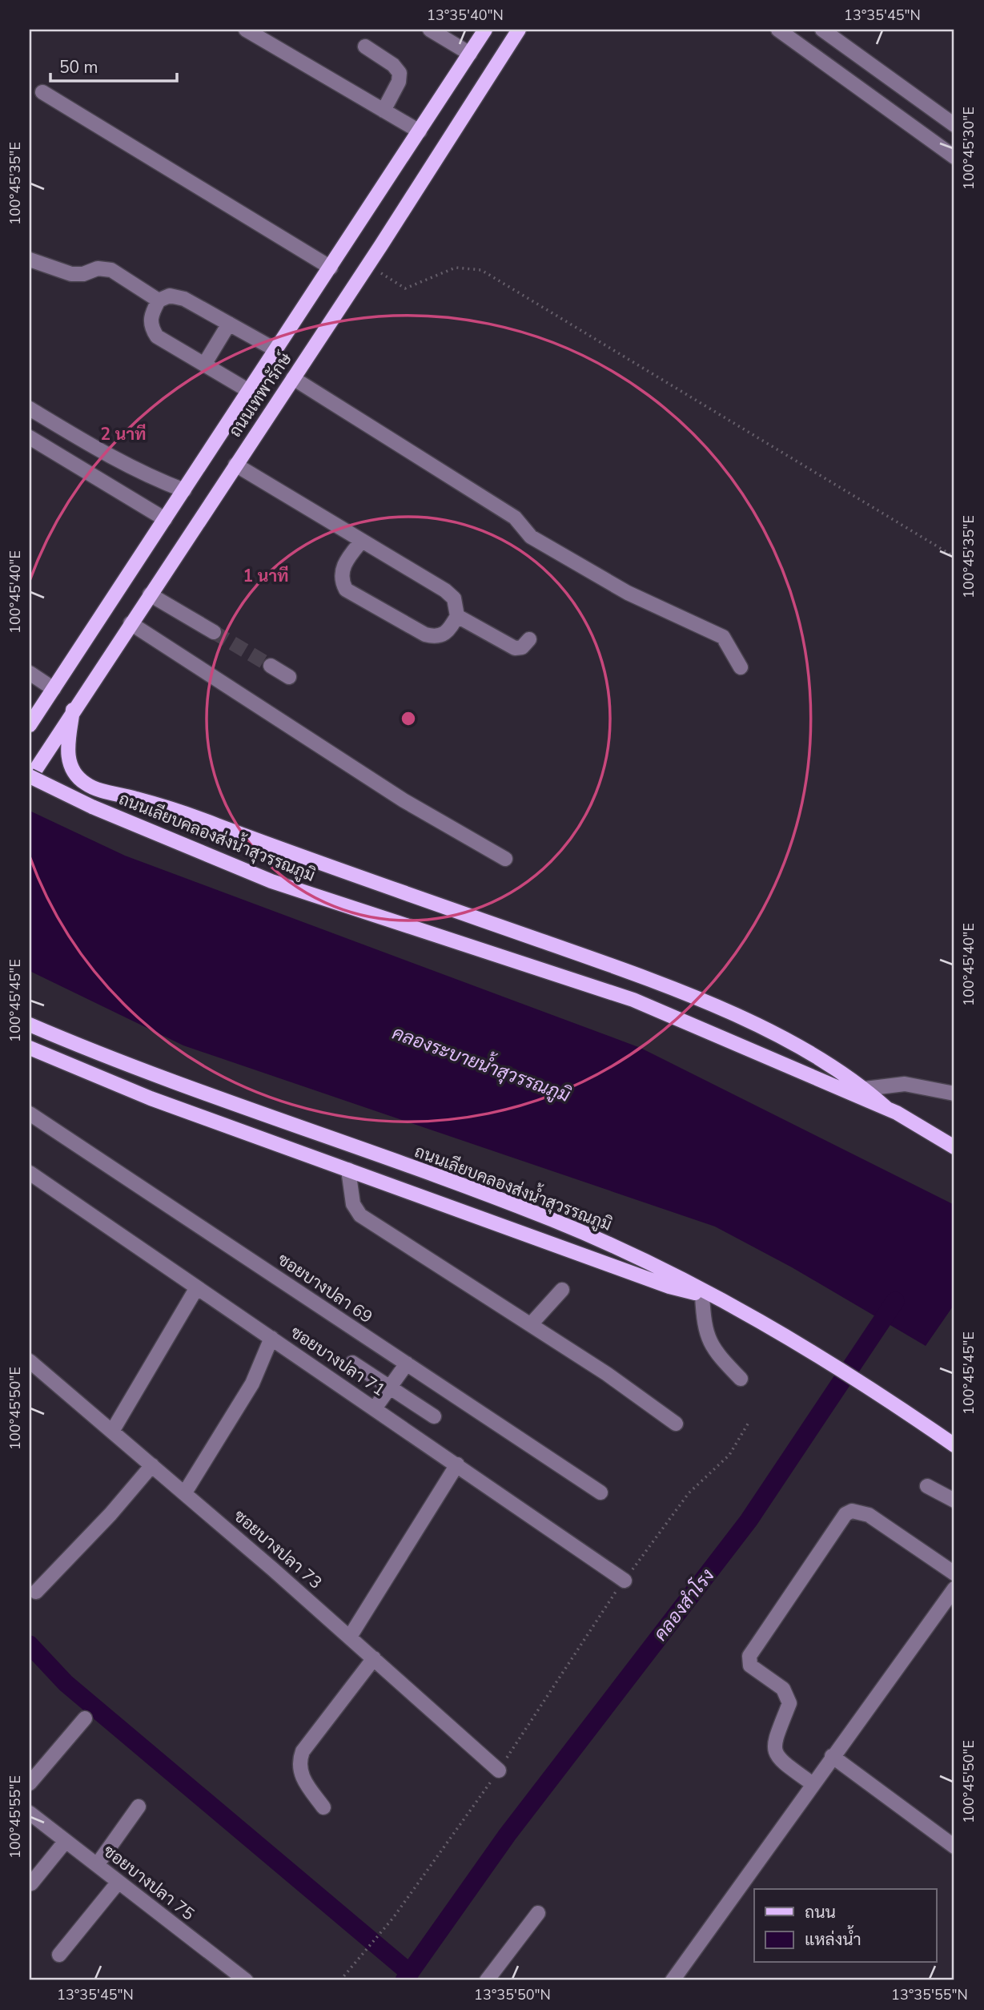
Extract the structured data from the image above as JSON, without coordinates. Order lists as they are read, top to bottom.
{
  "streets": {
    "main road": ["ถนนเทพารักษ์", "ถนนเลียบคลองส่งน้ำสุวรรณภูมิ"],
    "street": [
      "ซอยบางปลา 69",
      "ซอยบางปลา 71",
      "ซอยบางปลา 73",
      "ซอยบางปลา 75"
    ]
  },
  "crossings": [
    ["ถนนเทพารักษ์", "ถนนเลียบคลองส่งน้ำสุวรรณภูมิ"]
  ],
  "water": ["คลองระบายน้ำสุวรรณภูมิ", "คลองสำโรง"],
  "legend": ["ถนน", "แหล่งน้ำ"],
  "scale_bar": "50 m",
  "coordinates": [
    "13°35'40\"N",
    "13°35'45\"N",
    "100°45'30\"E",
    "100°45'35\"E",
    "100°45'40\"E",
    "100°45'45\"E",
    "100°45'50\"E",
    "100°45'55\"E",
    "13°35'50\"N",
    "13°35'55\"N"
  ],
  "rings": ["2 นาที", "1 นาที"]
}
